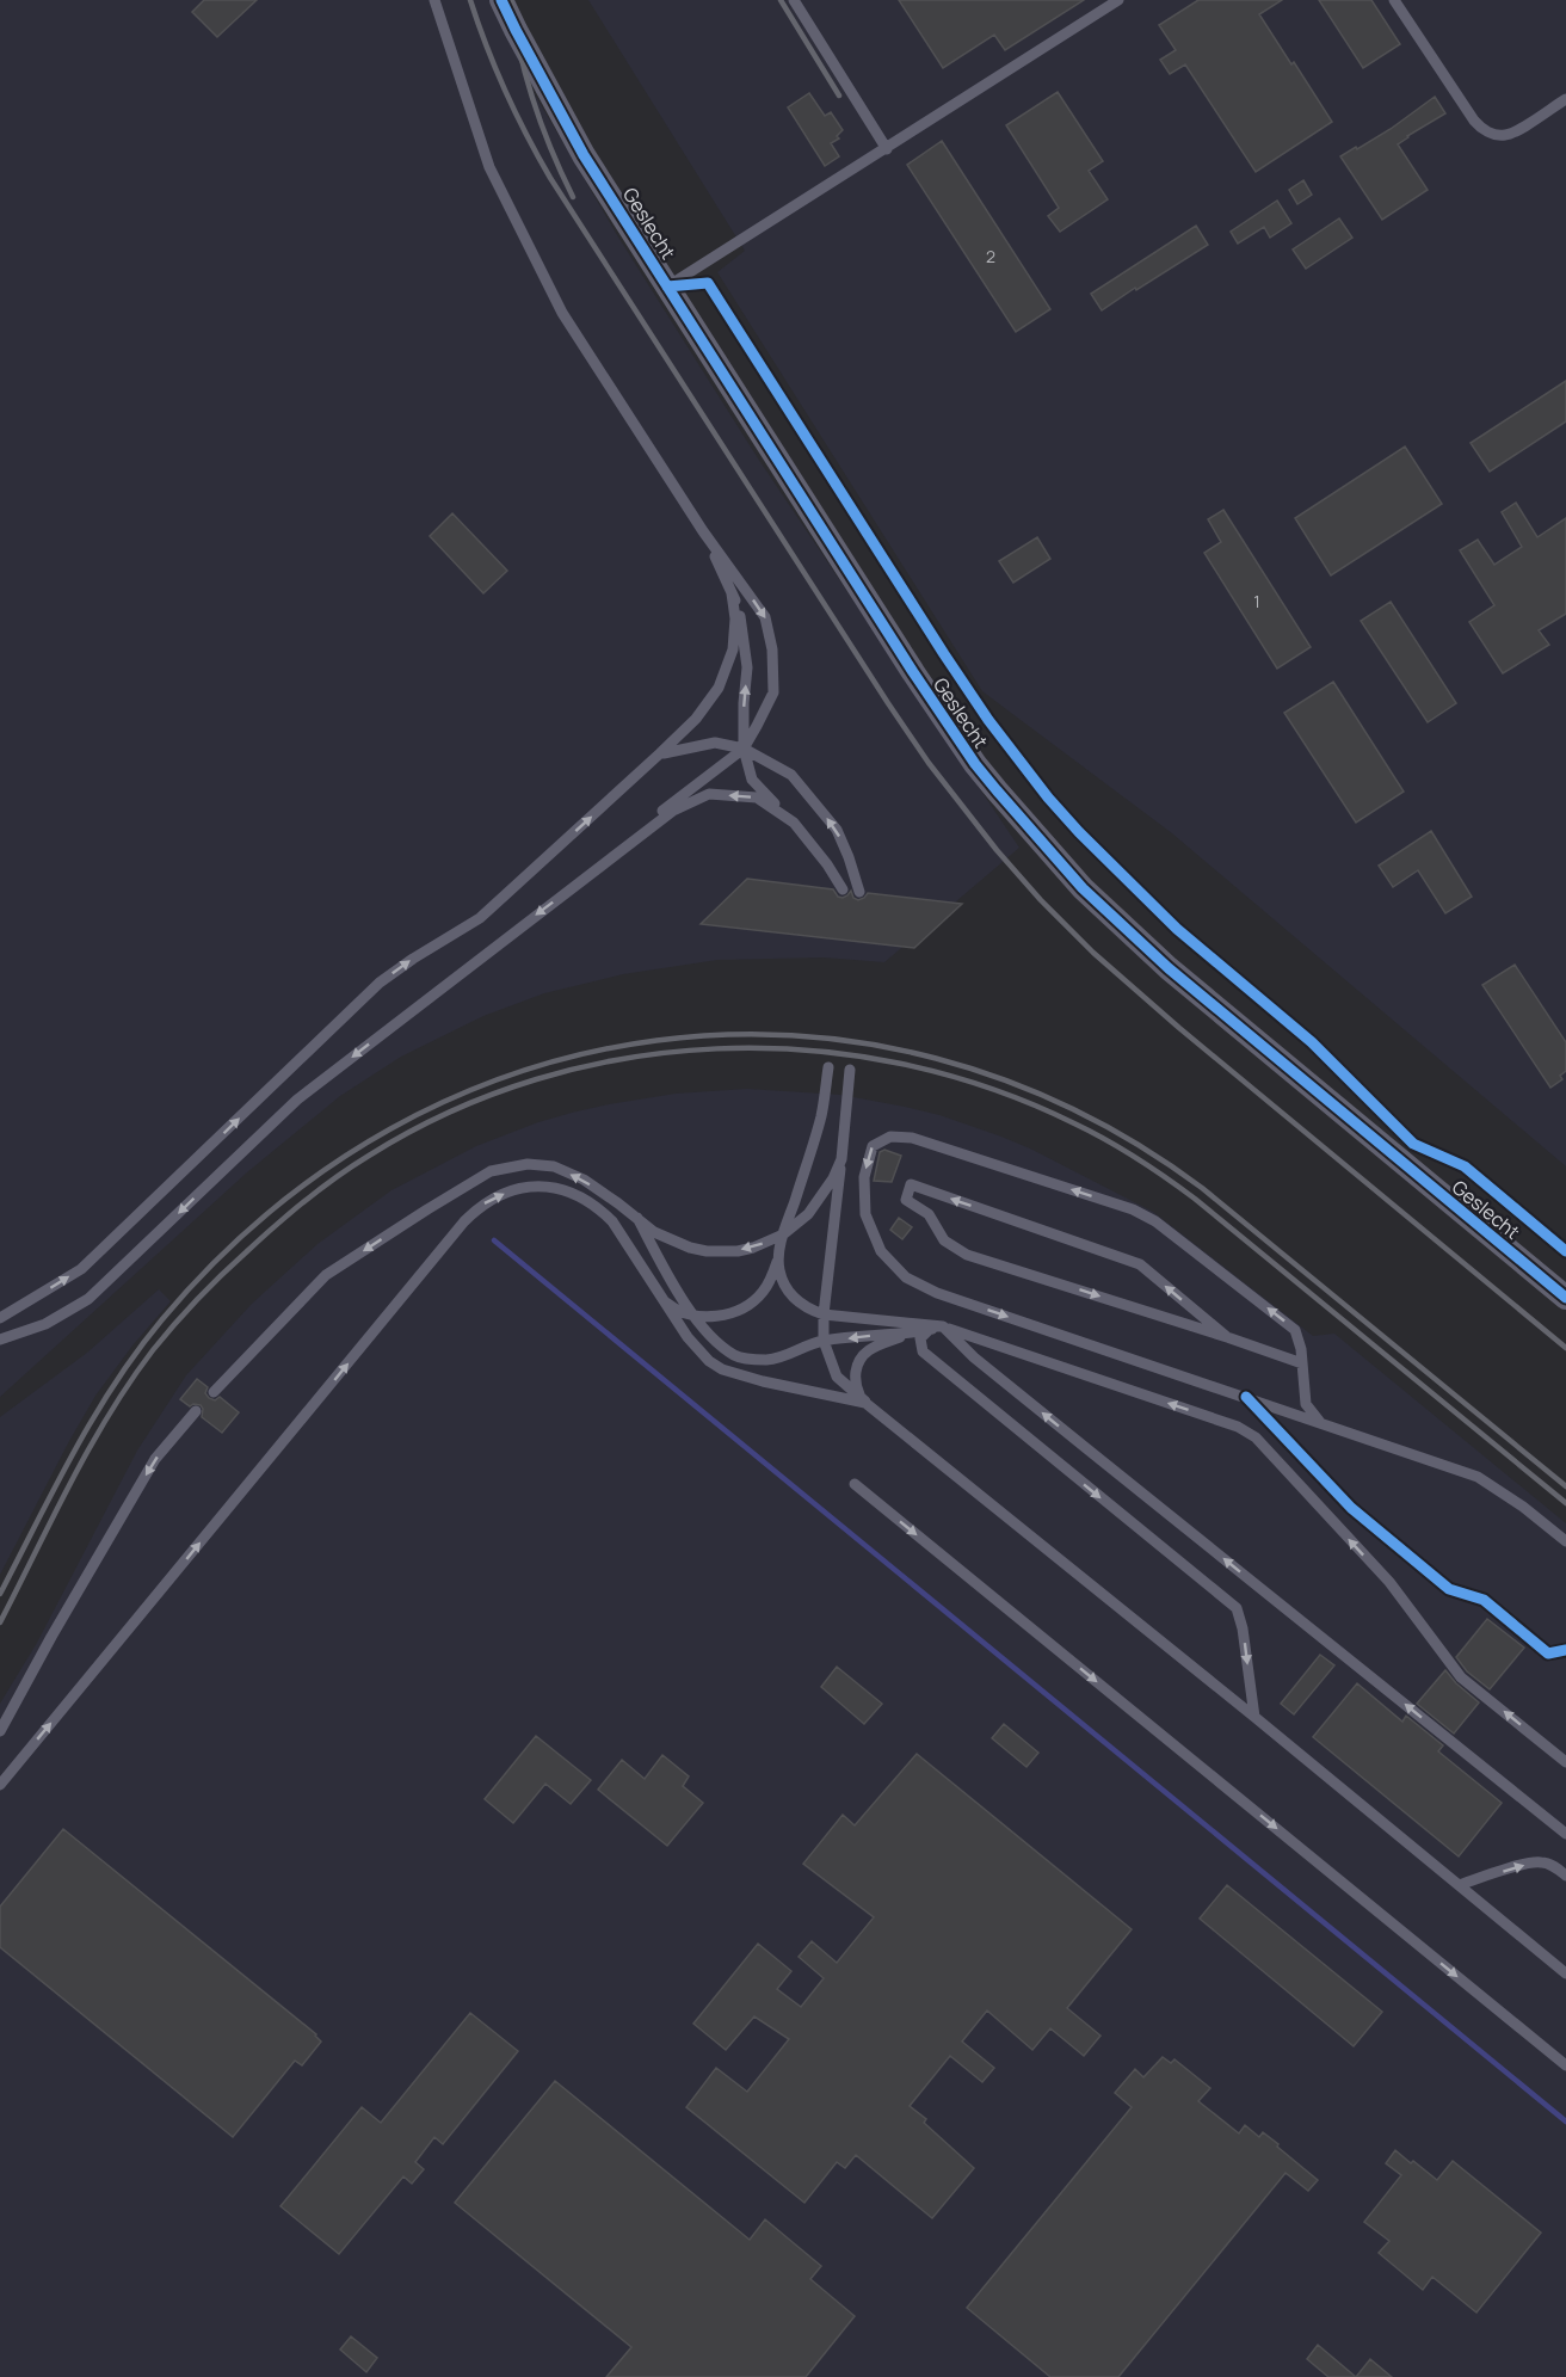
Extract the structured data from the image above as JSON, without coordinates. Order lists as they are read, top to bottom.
{
  "streets": {
    "street": ["Geslecht"]
  },
  "house_numbers": ["2", "1"]
}
